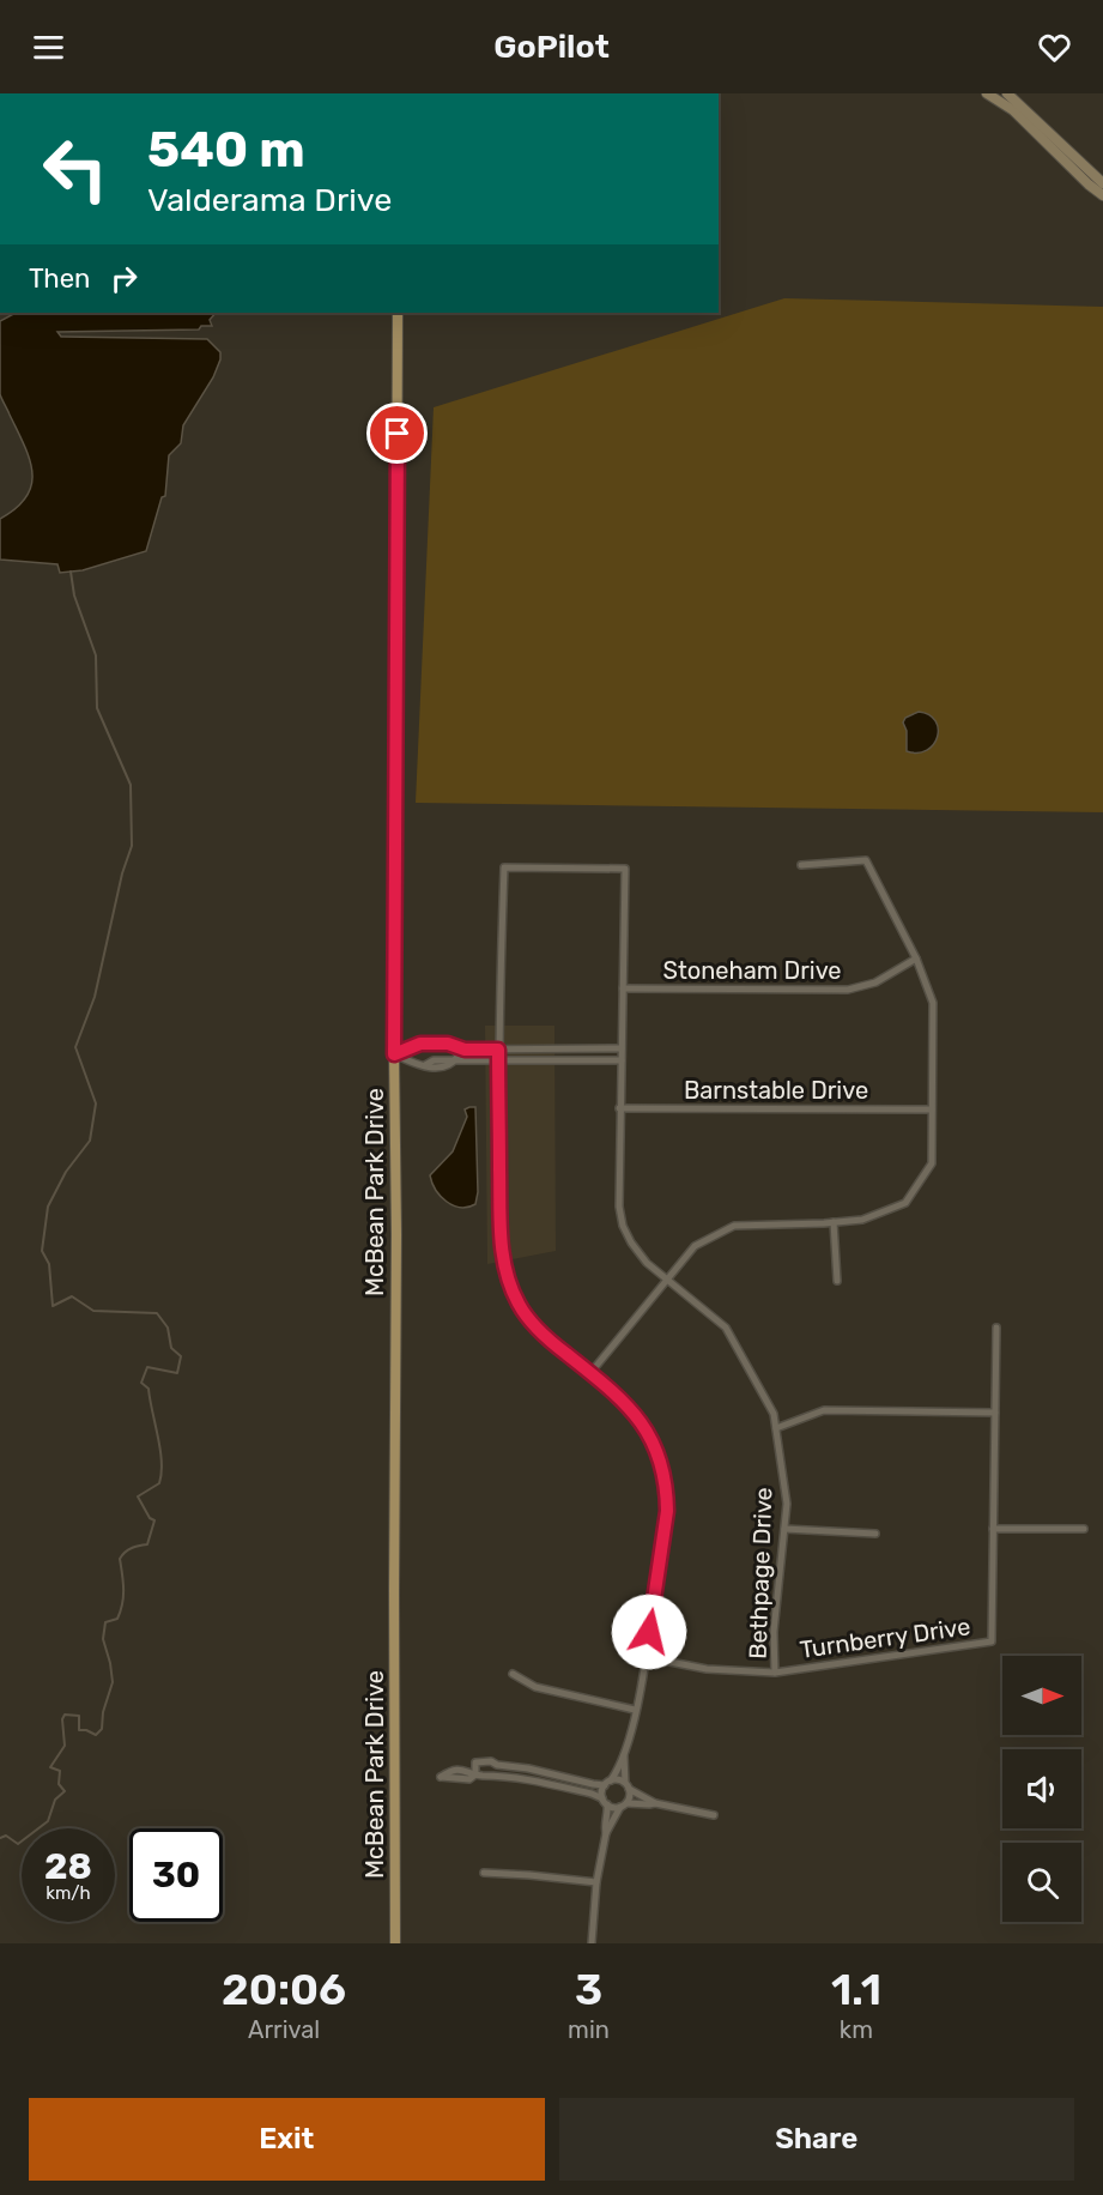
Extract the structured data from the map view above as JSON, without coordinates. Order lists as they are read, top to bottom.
{
  "streets": {
    "main road": ["McBean Park Drive"],
    "street": [
      "Stoneham Drive",
      "Barnstable Drive",
      "Bethpage Drive",
      "Turnberry Drive"
    ]
  },
  "crossings": [
    ["Stoneham Drive", "Bethpage Drive"],
    ["Barnstable Drive", "Bethpage Drive"],
    ["Bethpage Drive", "Turnberry Drive"]
  ],
  "north": "right",
  "page": {
    "header": "GoPilot",
    "turn": ["540 m", "Valderama Drive"],
    "then": "Then",
    "speed": "28 km/h",
    "limit": "30",
    "eta": [
      "20:06",
      "Arrival",
      "3",
      "min",
      "1.1",
      "km"
    ],
    "buttons": ["Exit", "Share"]
  }
}
